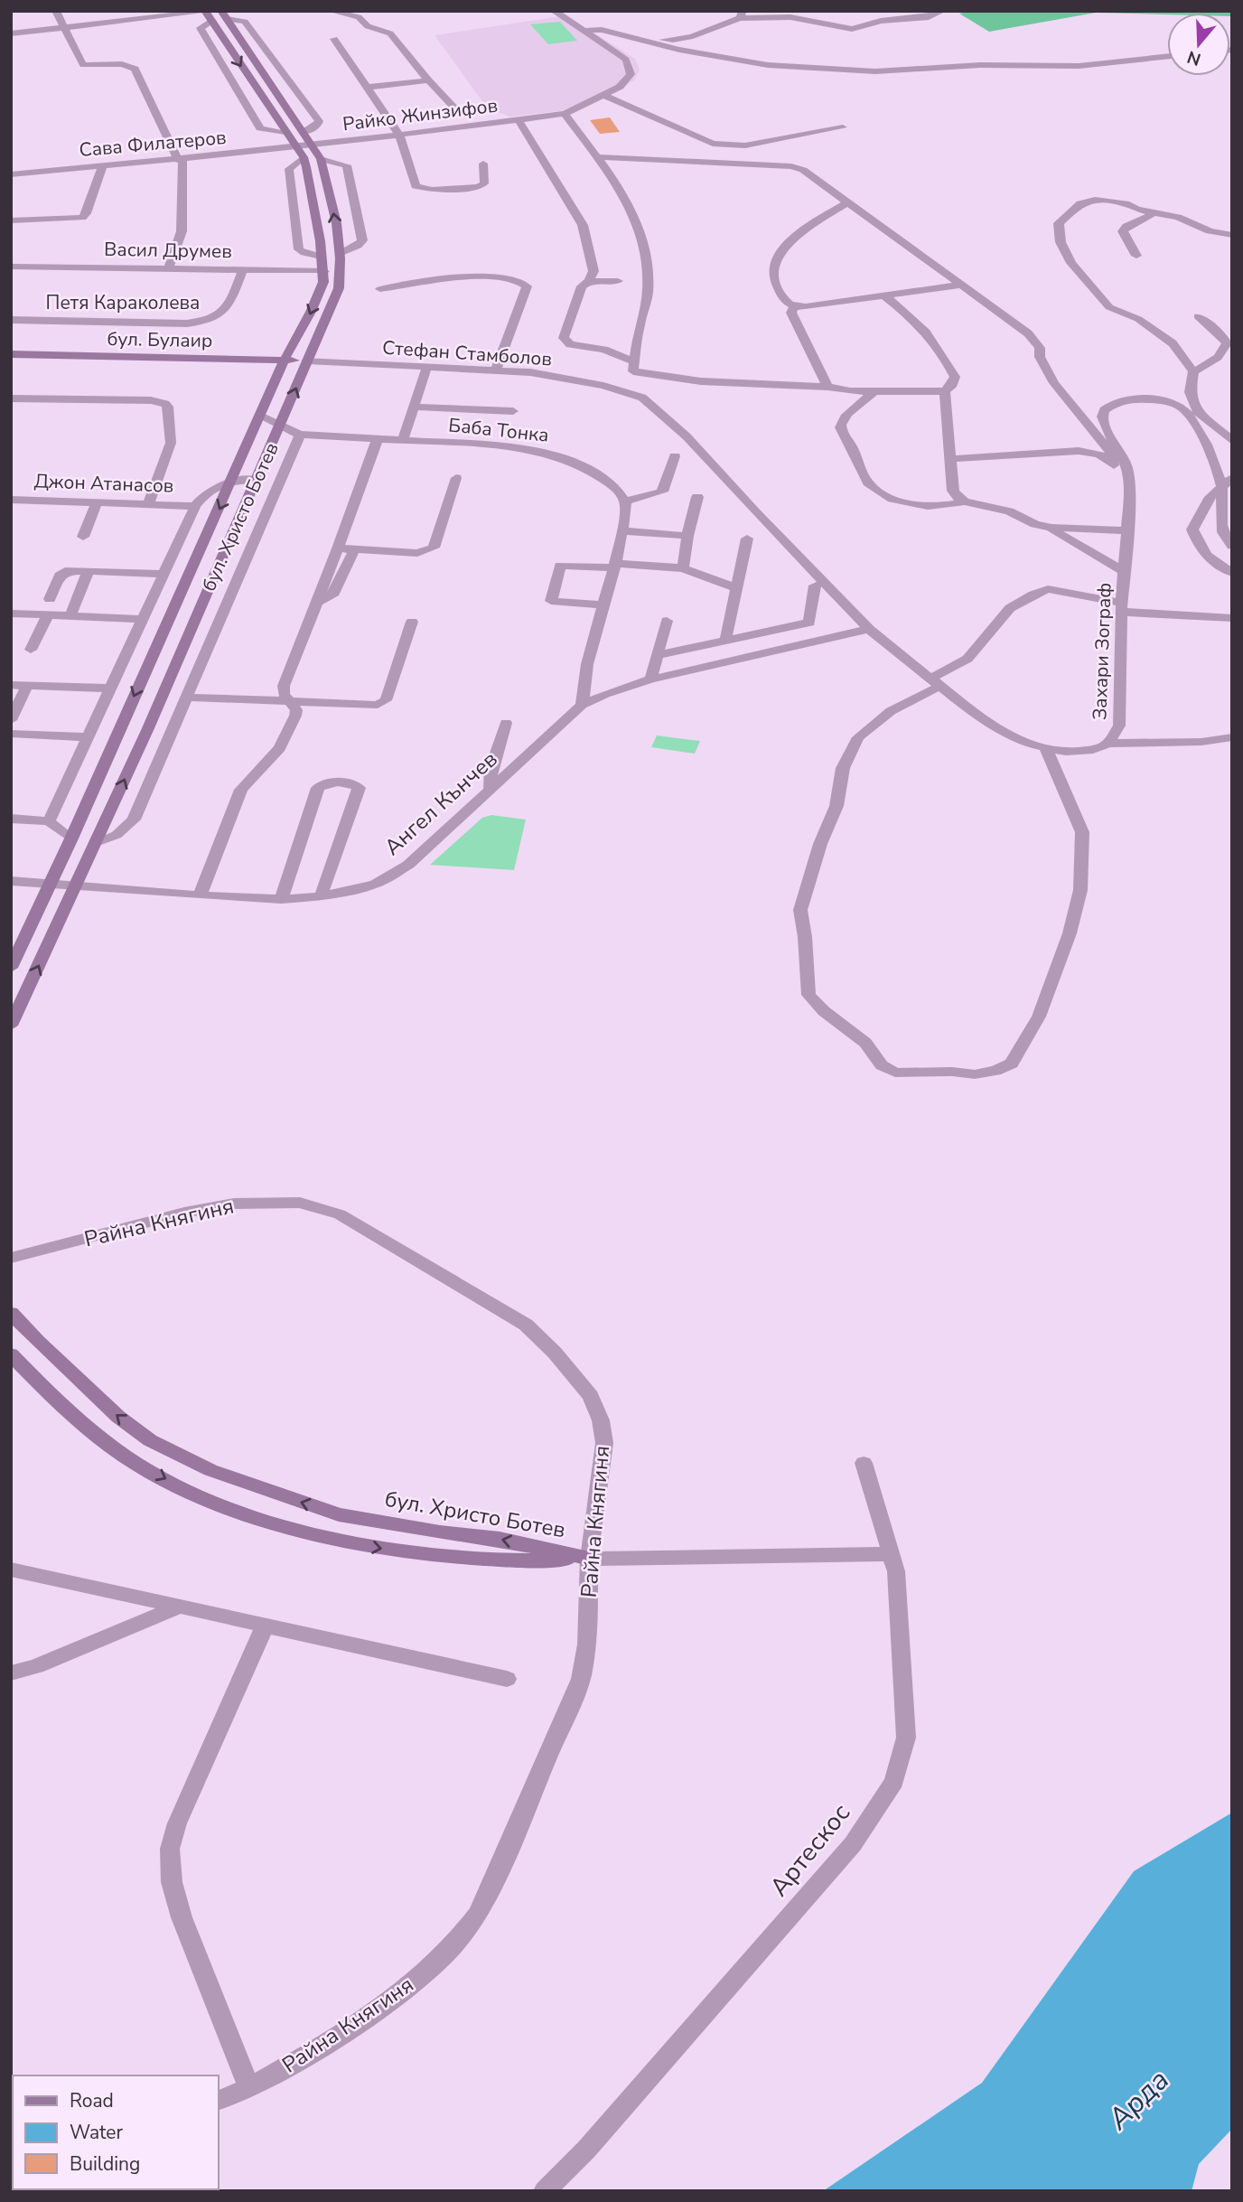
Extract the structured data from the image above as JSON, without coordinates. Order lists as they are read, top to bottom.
{
  "streets": {
    "main road": ["бул. Булаир", "бул. Христо Ботев"],
    "street": [
      "Райко Жинзифов",
      "Сава Филатеров",
      "Васил Друмев",
      "Петя Караколева",
      "Стефан Стамболов",
      "Баба Тонка",
      "Джон Атанасов",
      "Захари Зограф",
      "Ангел Кънчев",
      "Райна Княгиня",
      "Артескос"
    ]
  },
  "crossings": [
    ["Райко Жинзифов", "Сава Филатеров"],
    ["Райко Жинзифов", "бул. Христо Ботев"],
    ["Васил Друмев", "Петя Караколева"],
    ["Васил Друмев", "бул. Христо Ботев"],
    ["бул. Булаир", "Стефан Стамболов"],
    ["бул. Булаир", "бул. Христо Ботев"],
    ["Стефан Стамболов", "бул. Христо Ботев"],
    ["Стефан Стамболов", "Захари Зограф"],
    ["Баба Тонка", "бул. Христо Ботев"],
    ["бул. Христо Ботев", "Ангел Кънчев"],
    ["бул. Христо Ботев", "Райна Княгиня"],
    ["Захари Зограф", "Ангел Кънчев"]
  ],
  "water": ["Арда"],
  "legend": ["Road", "Water", "Building"],
  "north": "bottom"
}
